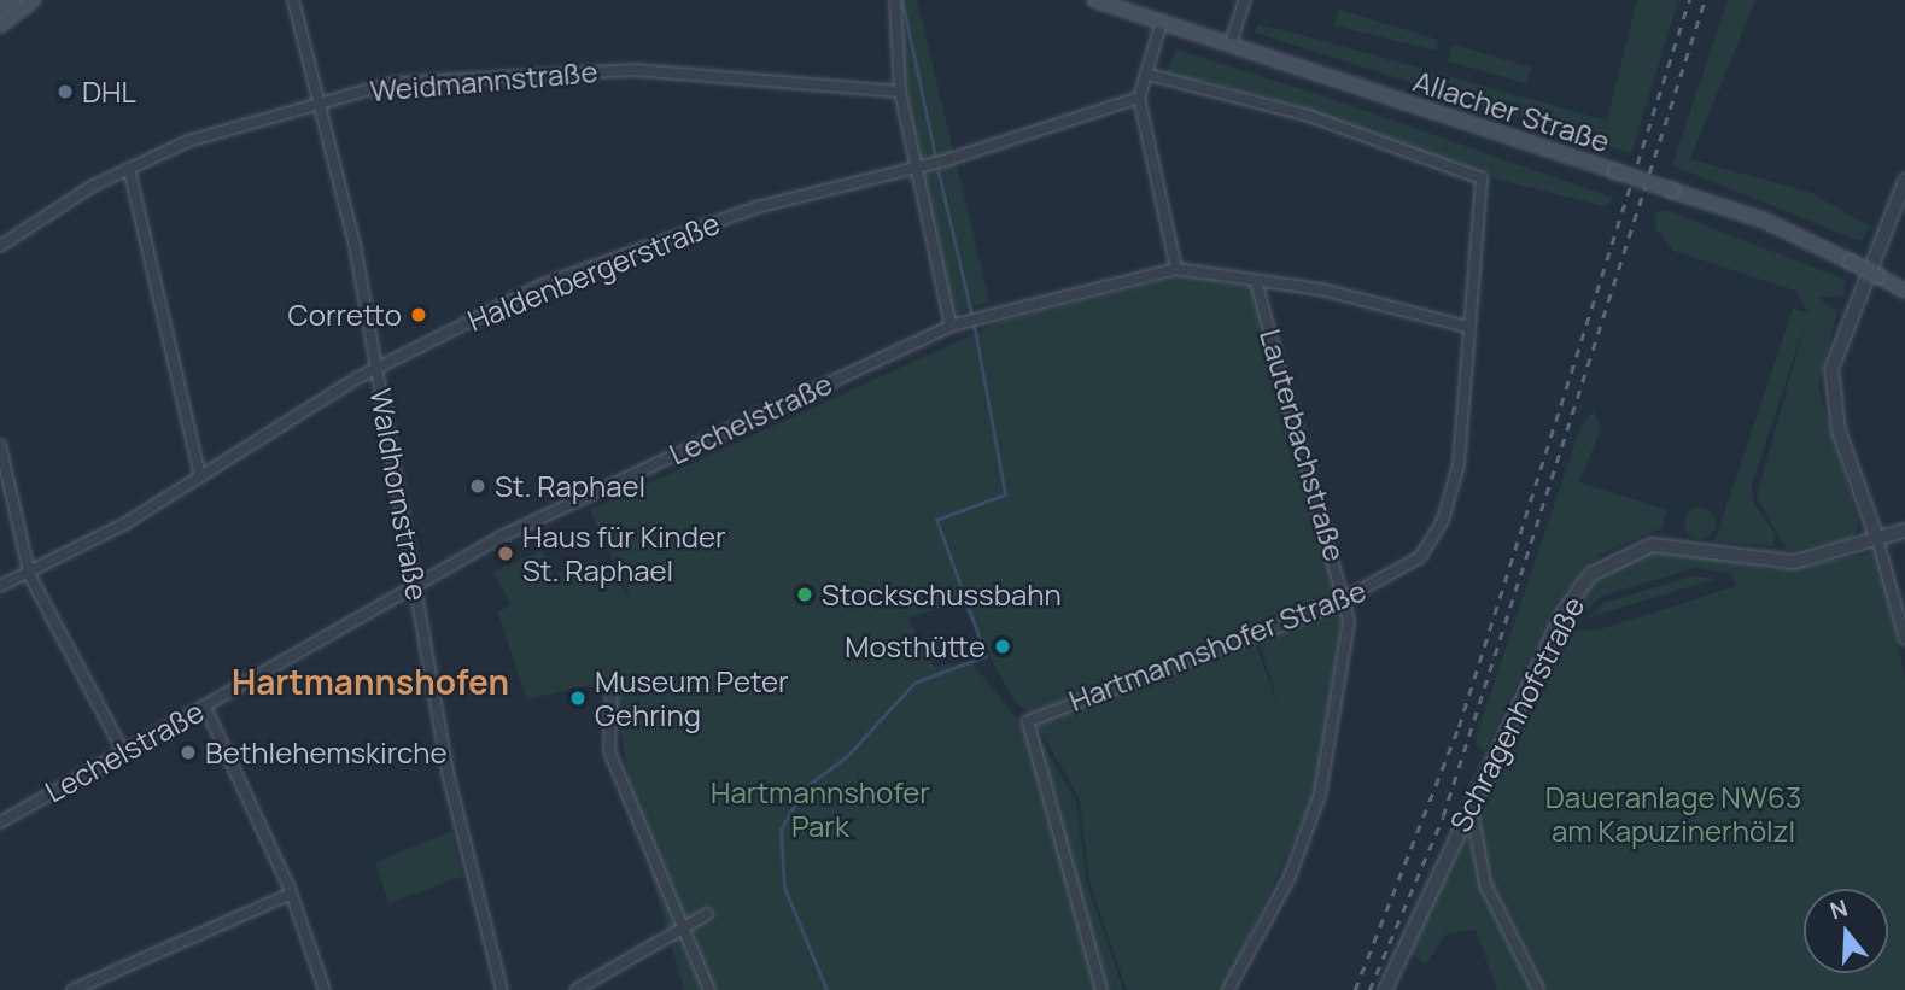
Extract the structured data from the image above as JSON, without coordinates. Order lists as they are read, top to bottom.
{
  "streets": {
    "main road": ["Allacher Straße"],
    "street": [
      "Weidmannstraße",
      "Haldenbergerstraße",
      "Lechelstraße",
      "Lauterbachstraße",
      "Waldhornstraße",
      "Hartmannshofer Straße",
      "Schragenhofstraße"
    ]
  },
  "crossings": [
    ["Weidmannstraße", "Waldhornstraße"],
    ["Haldenbergerstraße", "Waldhornstraße"],
    ["Lechelstraße", "Lauterbachstraße"],
    ["Lechelstraße", "Waldhornstraße"],
    ["Lechelstraße", "Hartmannshofer Straße"],
    ["Lauterbachstraße", "Hartmannshofer Straße"]
  ],
  "districts": ["Hartmannshofen"],
  "parks": ["Hartmannshofer Park", "Daueranlage NW63 am Kapuzinerhölzl"],
  "places": [
    "DHL",
    "Corretto",
    "St. Raphael",
    "Haus für Kinder St. Raphael",
    "Stockschussbahn",
    "Mosthütte",
    "Museum Peter Gehring",
    "Bethlehemskirche"
  ],
  "north": "top"
}
